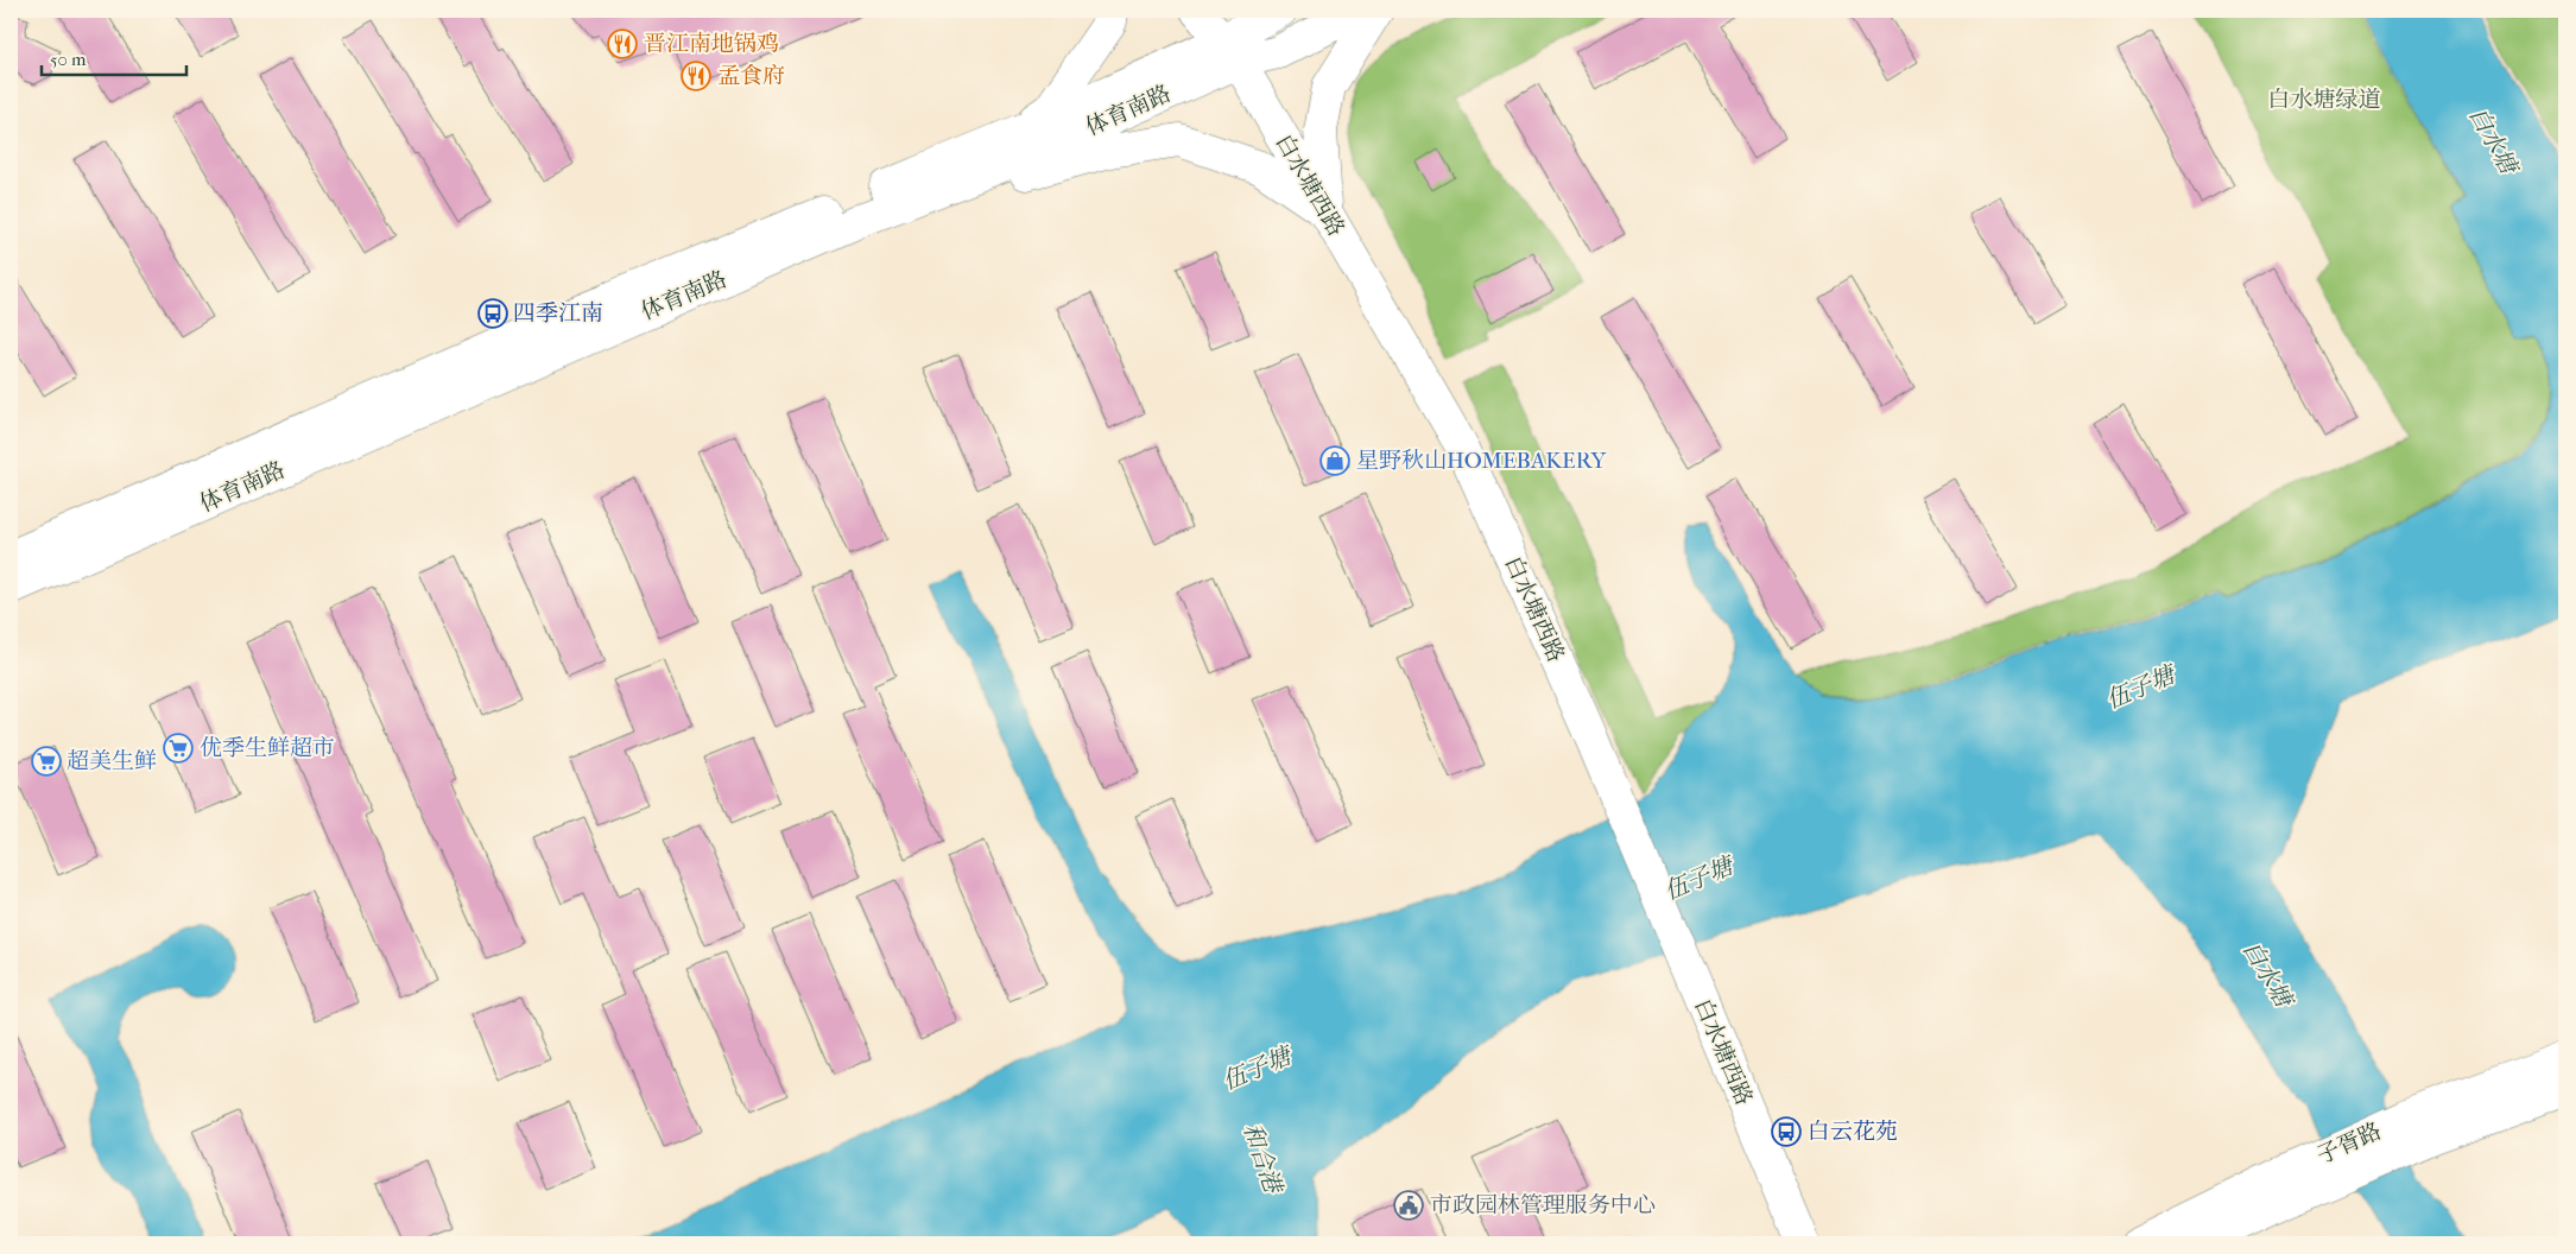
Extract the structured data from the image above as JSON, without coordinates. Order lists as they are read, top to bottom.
{
  "streets": {
    "street": ["体育南路", "白水塘西路", "子胥路"]
  },
  "crossings": [
    ["体育南路", "白水塘西路"]
  ],
  "water": ["白水塘", "伍子塘", "和合港"],
  "parks": ["白水塘绿道"],
  "places": {
    "restaurant": ["晋江南地锅鸡", "孟食府"],
    "bus stop": ["四季江南", "白云花苑"],
    "shop": ["星野秋山HOMEBAKERY"],
    "supermarket": ["优季生鲜超市", "超美生鲜"],
    "public building": ["市政园林管理服务中心"]
  },
  "scale_bar": "50 m"
}
